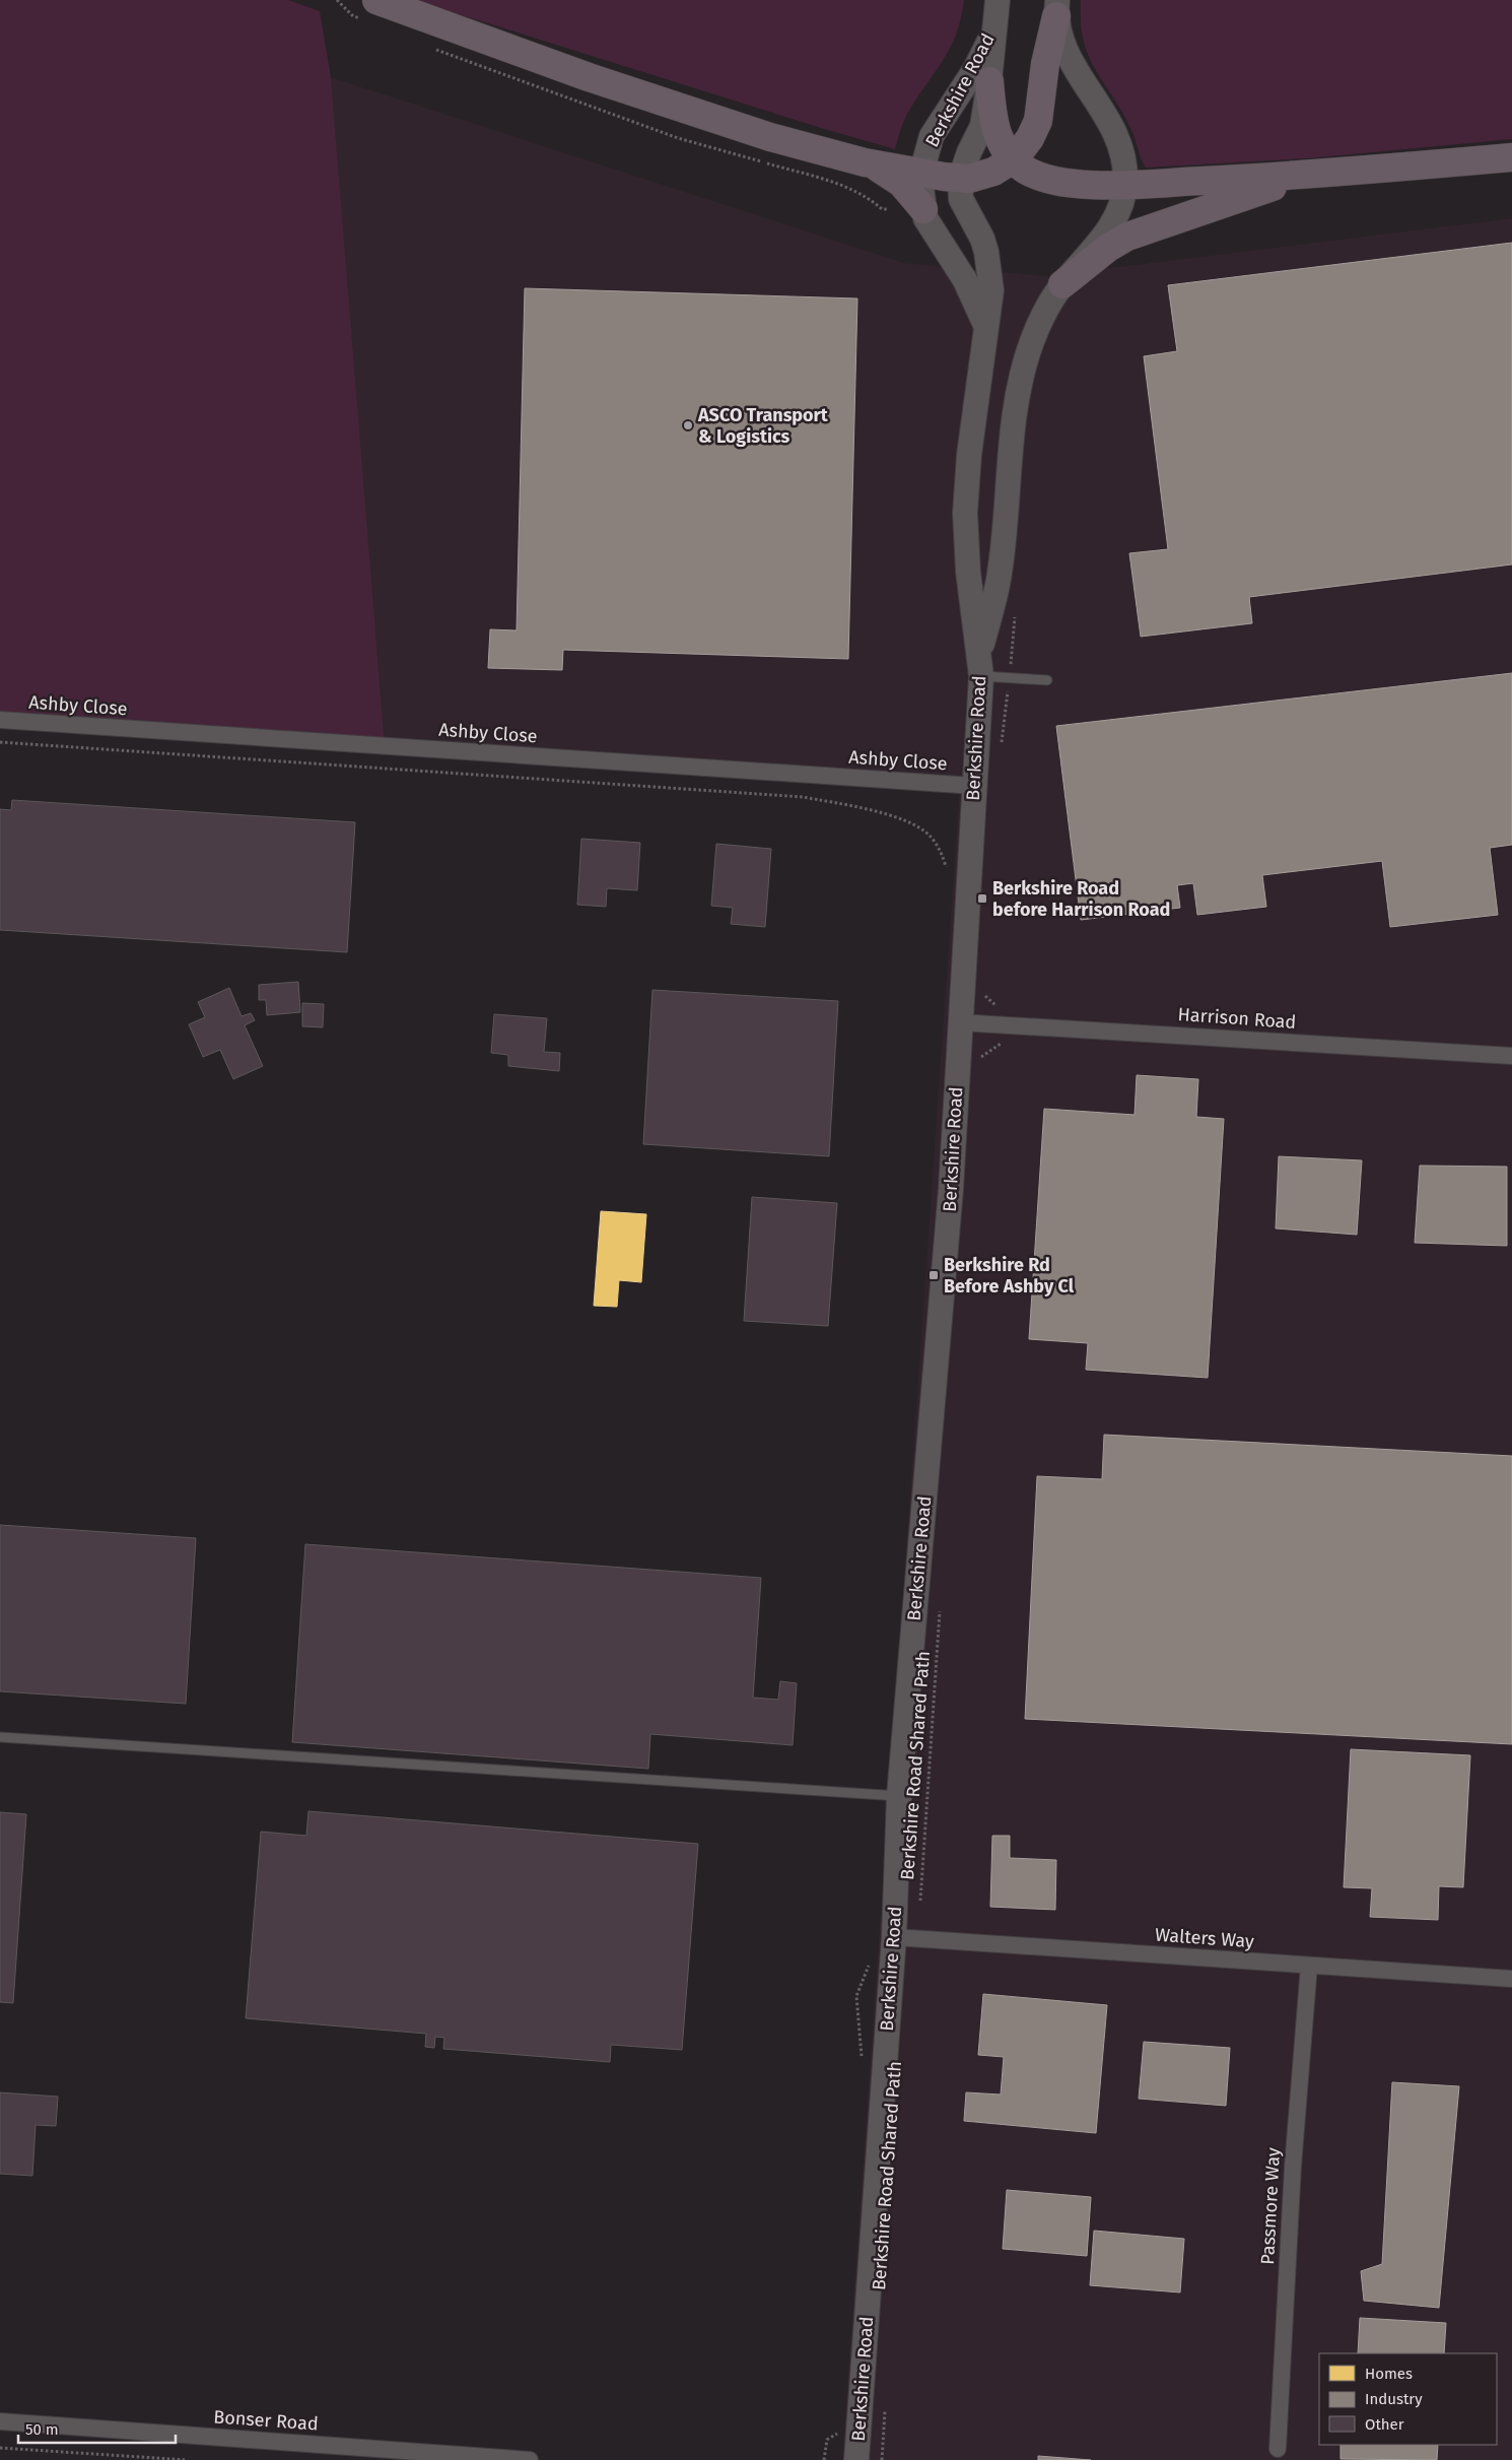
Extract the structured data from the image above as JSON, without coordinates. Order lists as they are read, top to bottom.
{
  "streets": {
    "main road": ["Berkshire Road"],
    "street": [
      "Ashby Close",
      "Harrison Road",
      "Walters Way",
      "Passmore Way",
      "Bonser Road"
    ],
    "path": ["Berkshire Road Shared Path"]
  },
  "crossings": [
    ["Berkshire Road", "Ashby Close"],
    ["Berkshire Road", "Harrison Road"],
    ["Berkshire Road", "Berkshire Road Shared Path"],
    ["Berkshire Road", "Walters Way"],
    ["Berkshire Road Shared Path", "Walters Way"],
    ["Walters Way", "Passmore Way"]
  ],
  "places": {
    "other": ["ASCO Transport & Logistics"],
    "transit": ["Berkshire Road before Harrison Road", "Berkshire Rd Before Ashby Cl"]
  },
  "legend": ["Homes", "Industry", "Other"],
  "scale_bar": "50 m"
}
